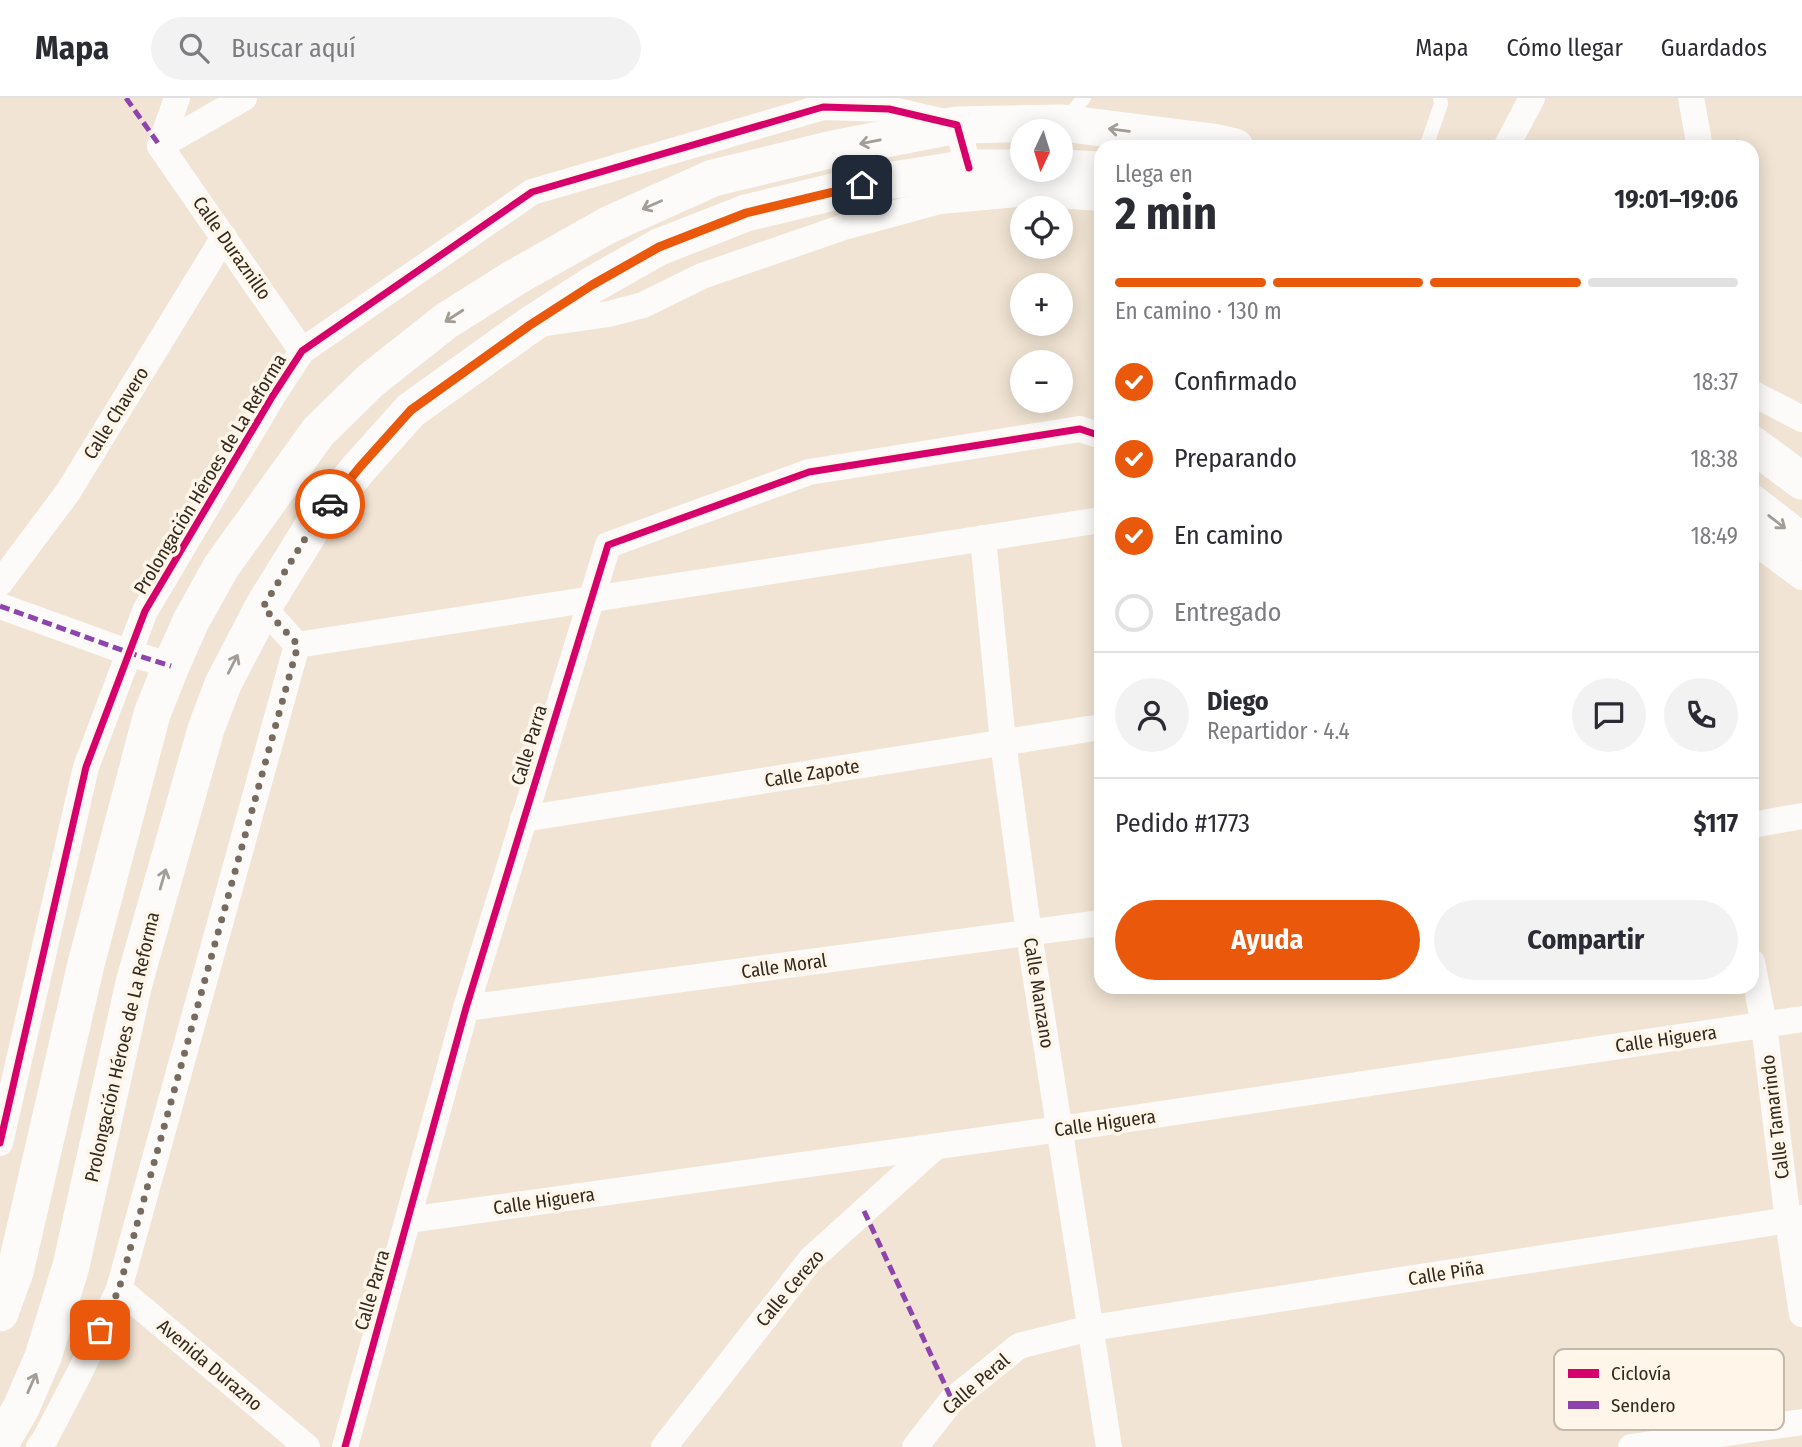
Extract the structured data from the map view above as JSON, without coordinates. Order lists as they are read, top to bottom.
{
  "streets": {
    "main road": ["Prolongación Héroes de La Reforma"],
    "street": [
      "Calle Duraznillo",
      "Calle Chavero",
      "Calle Parra",
      "Calle Zapote",
      "Calle Moral",
      "Calle Manzano",
      "Calle Higuera",
      "Calle Tamarindo",
      "Calle Piña",
      "Calle Cerezo",
      "Avenida Durazno",
      "Calle Peral"
    ]
  },
  "crossings": [
    ["Calle Duraznillo", "Calle Chavero"],
    ["Calle Duraznillo", "Prolongación Héroes de La Reforma"],
    ["Calle Parra", "Calle Zapote"],
    ["Calle Parra", "Calle Moral"],
    ["Calle Parra", "Calle Higuera"],
    ["Calle Zapote", "Calle Manzano"],
    ["Calle Moral", "Calle Manzano"],
    ["Calle Manzano", "Calle Higuera"],
    ["Calle Manzano", "Calle Piña"],
    ["Calle Manzano", "Calle Peral"],
    ["Calle Higuera", "Calle Tamarindo"],
    ["Calle Higuera", "Calle Cerezo"],
    ["Calle Tamarindo", "Calle Piña"],
    ["Calle Piña", "Calle Peral"]
  ],
  "legend": ["Ciclovía", "Sendero"],
  "north": "bottom",
  "page": {
    "header": "Mapa",
    "search": "Buscar aquí",
    "nav": ["Mapa", "Cómo llegar", "Guardados"],
    "map_buttons": ["+", "−"],
    "heading": ["2 min", "Llega en", "19:01–19:06"],
    "panel": [
      "Diego",
      "Repartidor · 4.4",
      "Pedido #1773",
      "$117"
    ],
    "bar": "En camino · 130 m",
    "list": [
      ["Confirmado", "18:37"],
      ["Preparando", "18:38"],
      ["En camino", "18:49"],
      "Entregado"
    ],
    "buttons": ["Ayuda", "Compartir"]
  }
}
